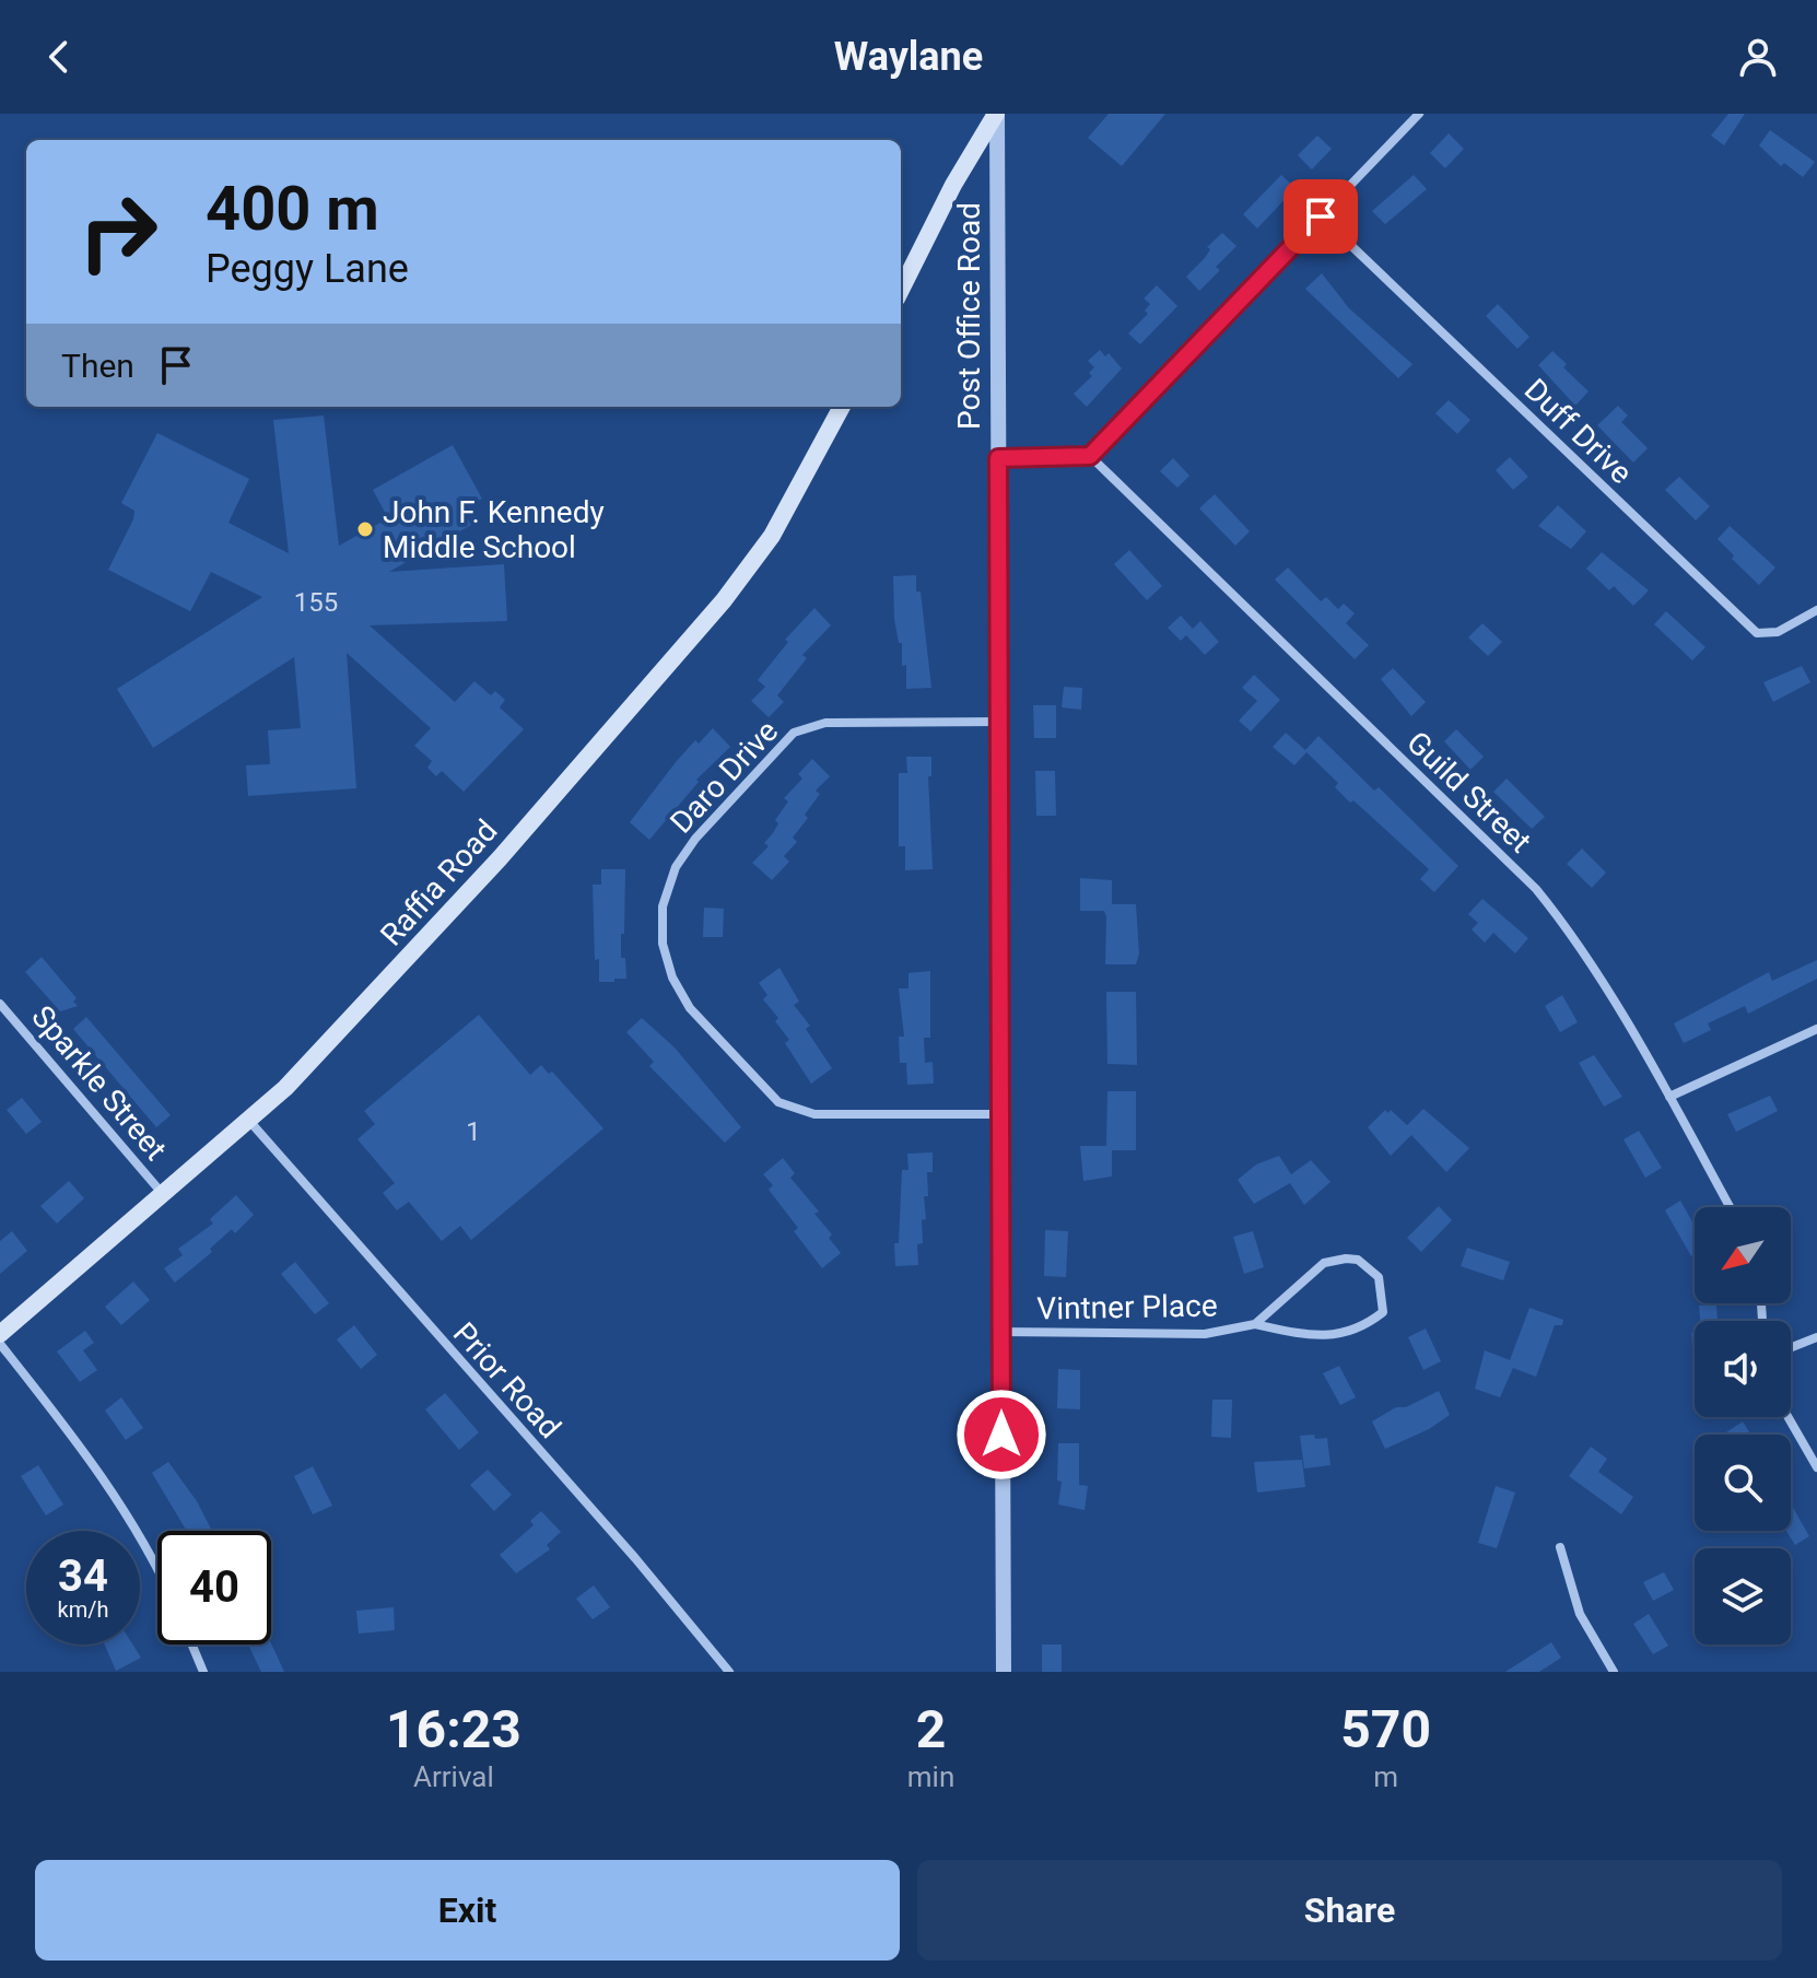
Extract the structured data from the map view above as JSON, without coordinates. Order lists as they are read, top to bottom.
{
  "streets": {
    "main road": ["Raffia Road"],
    "street": [
      "Post Office Road",
      "Duff Drive",
      "Daro Drive",
      "Guild Street",
      "Sparkle Street",
      "Vintner Place",
      "Prior Road"
    ]
  },
  "crossings": [
    ["Post Office Road", "Daro Drive"],
    ["Post Office Road", "Vintner Place"],
    ["Raffia Road", "Sparkle Street"],
    ["Raffia Road", "Prior Road"]
  ],
  "places": ["John F. Kennedy Middle School"],
  "house_numbers": ["155", "1"],
  "north": "bottom left",
  "page": {
    "header": "Waylane",
    "turn": ["400 m", "Peggy Lane"],
    "then": "Then",
    "speed": "34 km/h",
    "limit": "40",
    "eta": [
      "16:23",
      "Arrival",
      "2",
      "min",
      "570",
      "m"
    ],
    "buttons": ["Exit", "Share"]
  }
}
